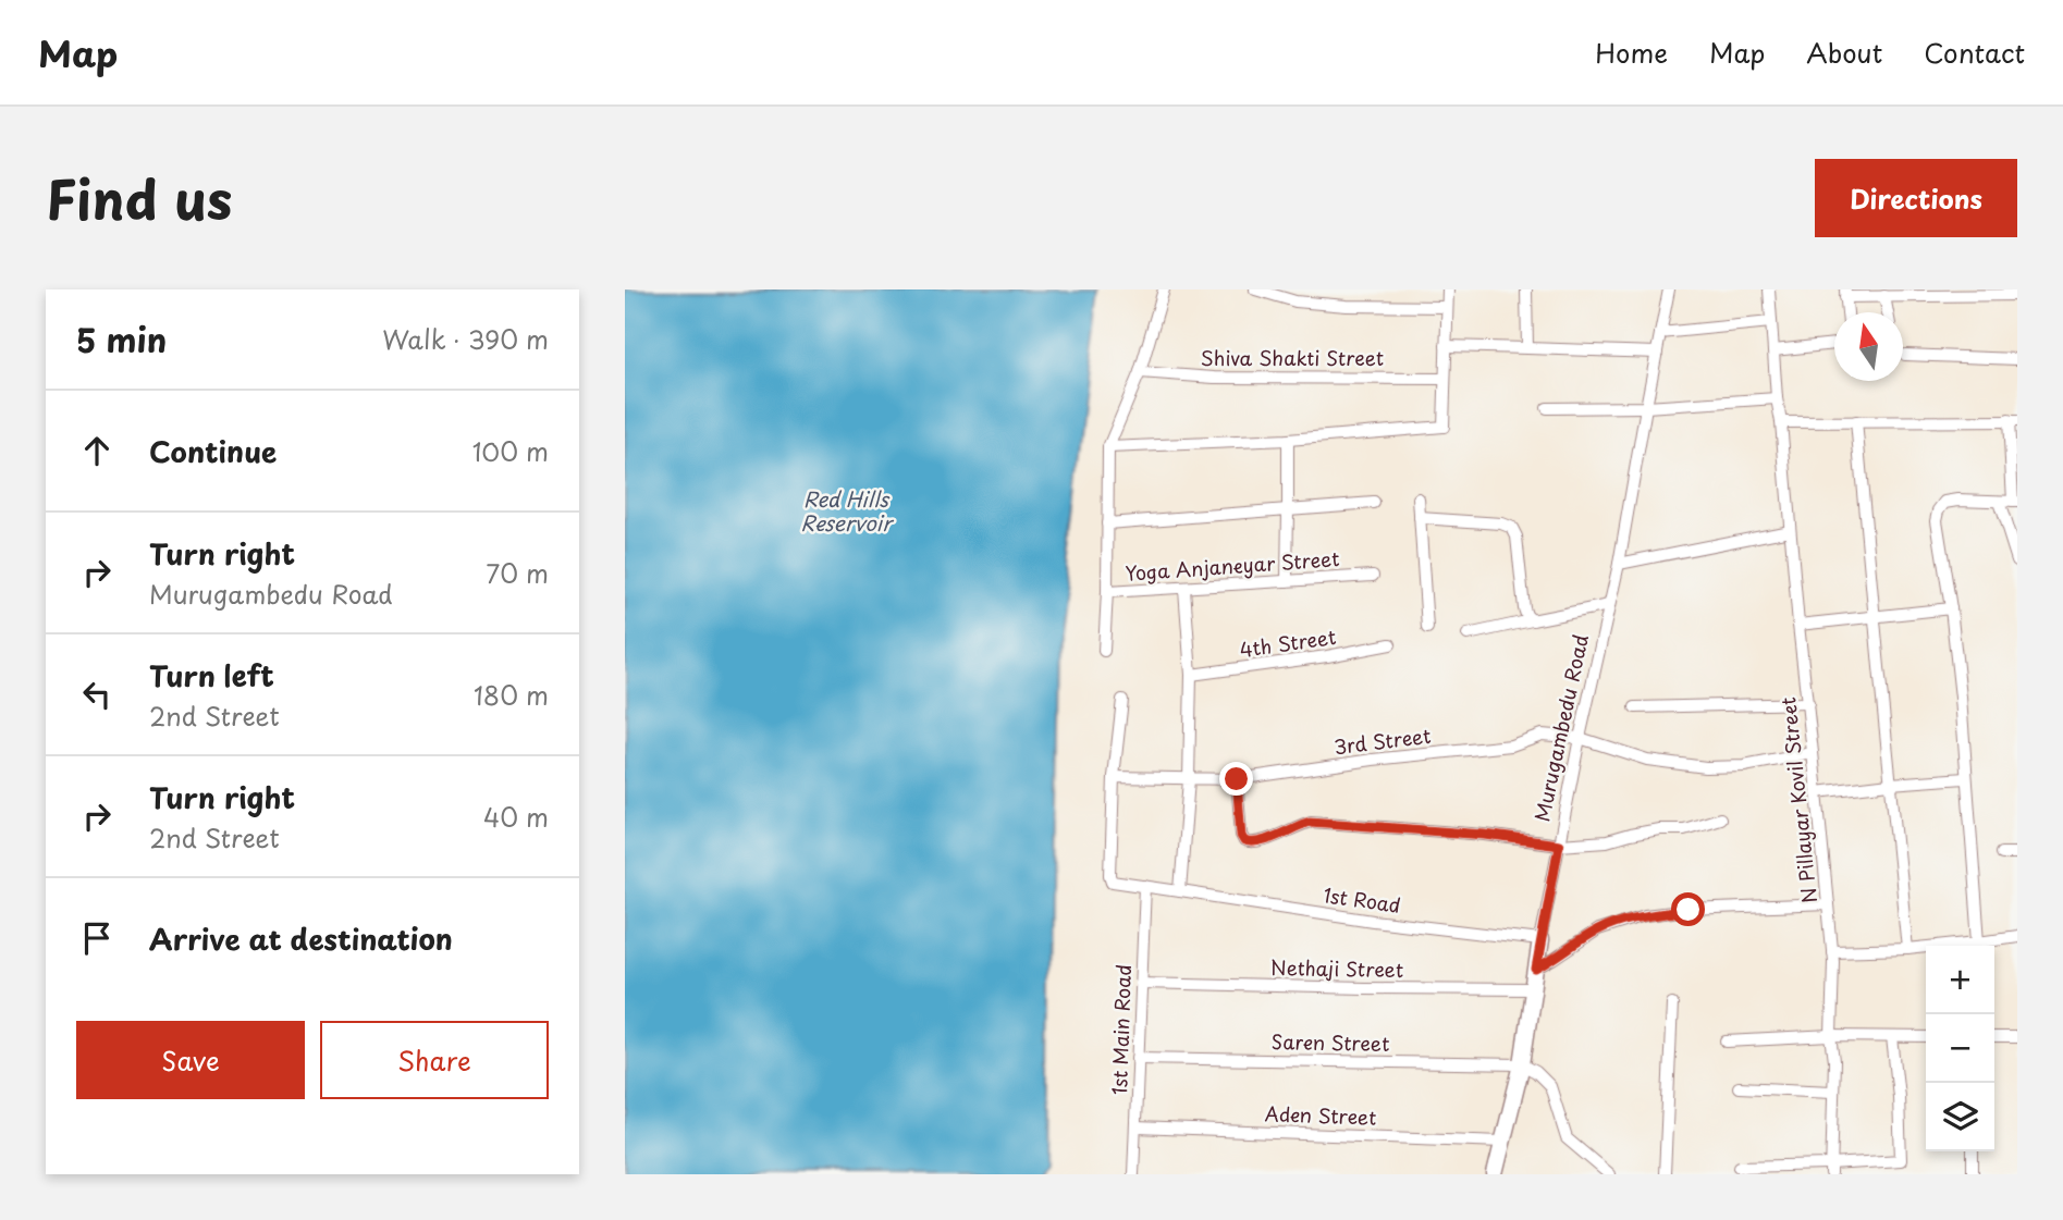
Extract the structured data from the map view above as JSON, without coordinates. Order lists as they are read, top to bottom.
{
  "streets": {
    "street": [
      "Shiva Shakti Street",
      "Yoga Anjaneyar Street",
      "4th Street",
      "Murugambedu Road",
      "3rd Street",
      "N Pillayar Kovil Street",
      "1st Road",
      "Nethaji Street",
      "1st Main Road",
      "Saren Street",
      "Aden Street"
    ]
  },
  "crossings": [
    ["Murugambedu Road", "3rd Street"],
    ["Murugambedu Road", "1st Road"],
    ["Murugambedu Road", "Nethaji Street"],
    ["Murugambedu Road", "Saren Street"],
    ["Murugambedu Road", "Aden Street"],
    ["3rd Street", "N Pillayar Kovil Street"],
    ["3rd Street", "1st Road"],
    ["1st Road", "1st Main Road"],
    ["Nethaji Street", "1st Main Road"],
    ["1st Main Road", "Saren Street"],
    ["1st Main Road", "Aden Street"]
  ],
  "water": ["Red Hills Reservoir"],
  "north": "top",
  "page": {
    "header": "Map",
    "nav": [
      "Home",
      "Map",
      "About",
      "Contact"
    ],
    "title": "Find us",
    "buttons": [
      "Directions",
      ["Save", "Share"]
    ],
    "heading": ["5 min", "Walk · 390 m"],
    "list": [
      ["Continue", "100 m"],
      ["Turn right", "Murugambedu Road", "70 m"],
      ["Turn left", "2nd Street", "180 m"],
      ["Turn right", "2nd Street", "40 m"],
      "Arrive at destination"
    ],
    "map_buttons": ["+", "−"]
  }
}
